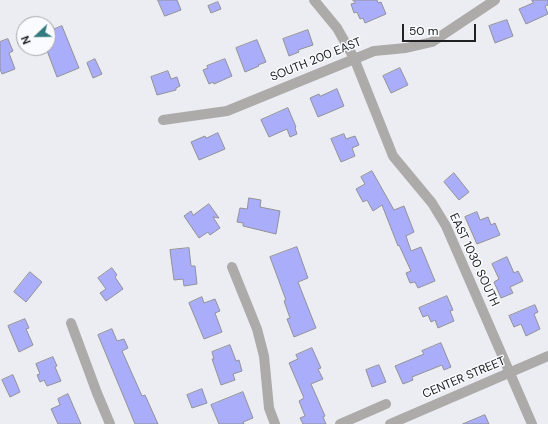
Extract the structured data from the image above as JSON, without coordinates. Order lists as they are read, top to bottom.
{
  "streets": {
    "street": ["SOUTH 200 EAST", "EAST 1030 SOUTH", "CENTER STREET"]
  },
  "crossings": [
    ["SOUTH 200 EAST", "EAST 1030 SOUTH"],
    ["EAST 1030 SOUTH", "CENTER STREET"]
  ],
  "scale_bar": "50 m",
  "north": "left"
}
